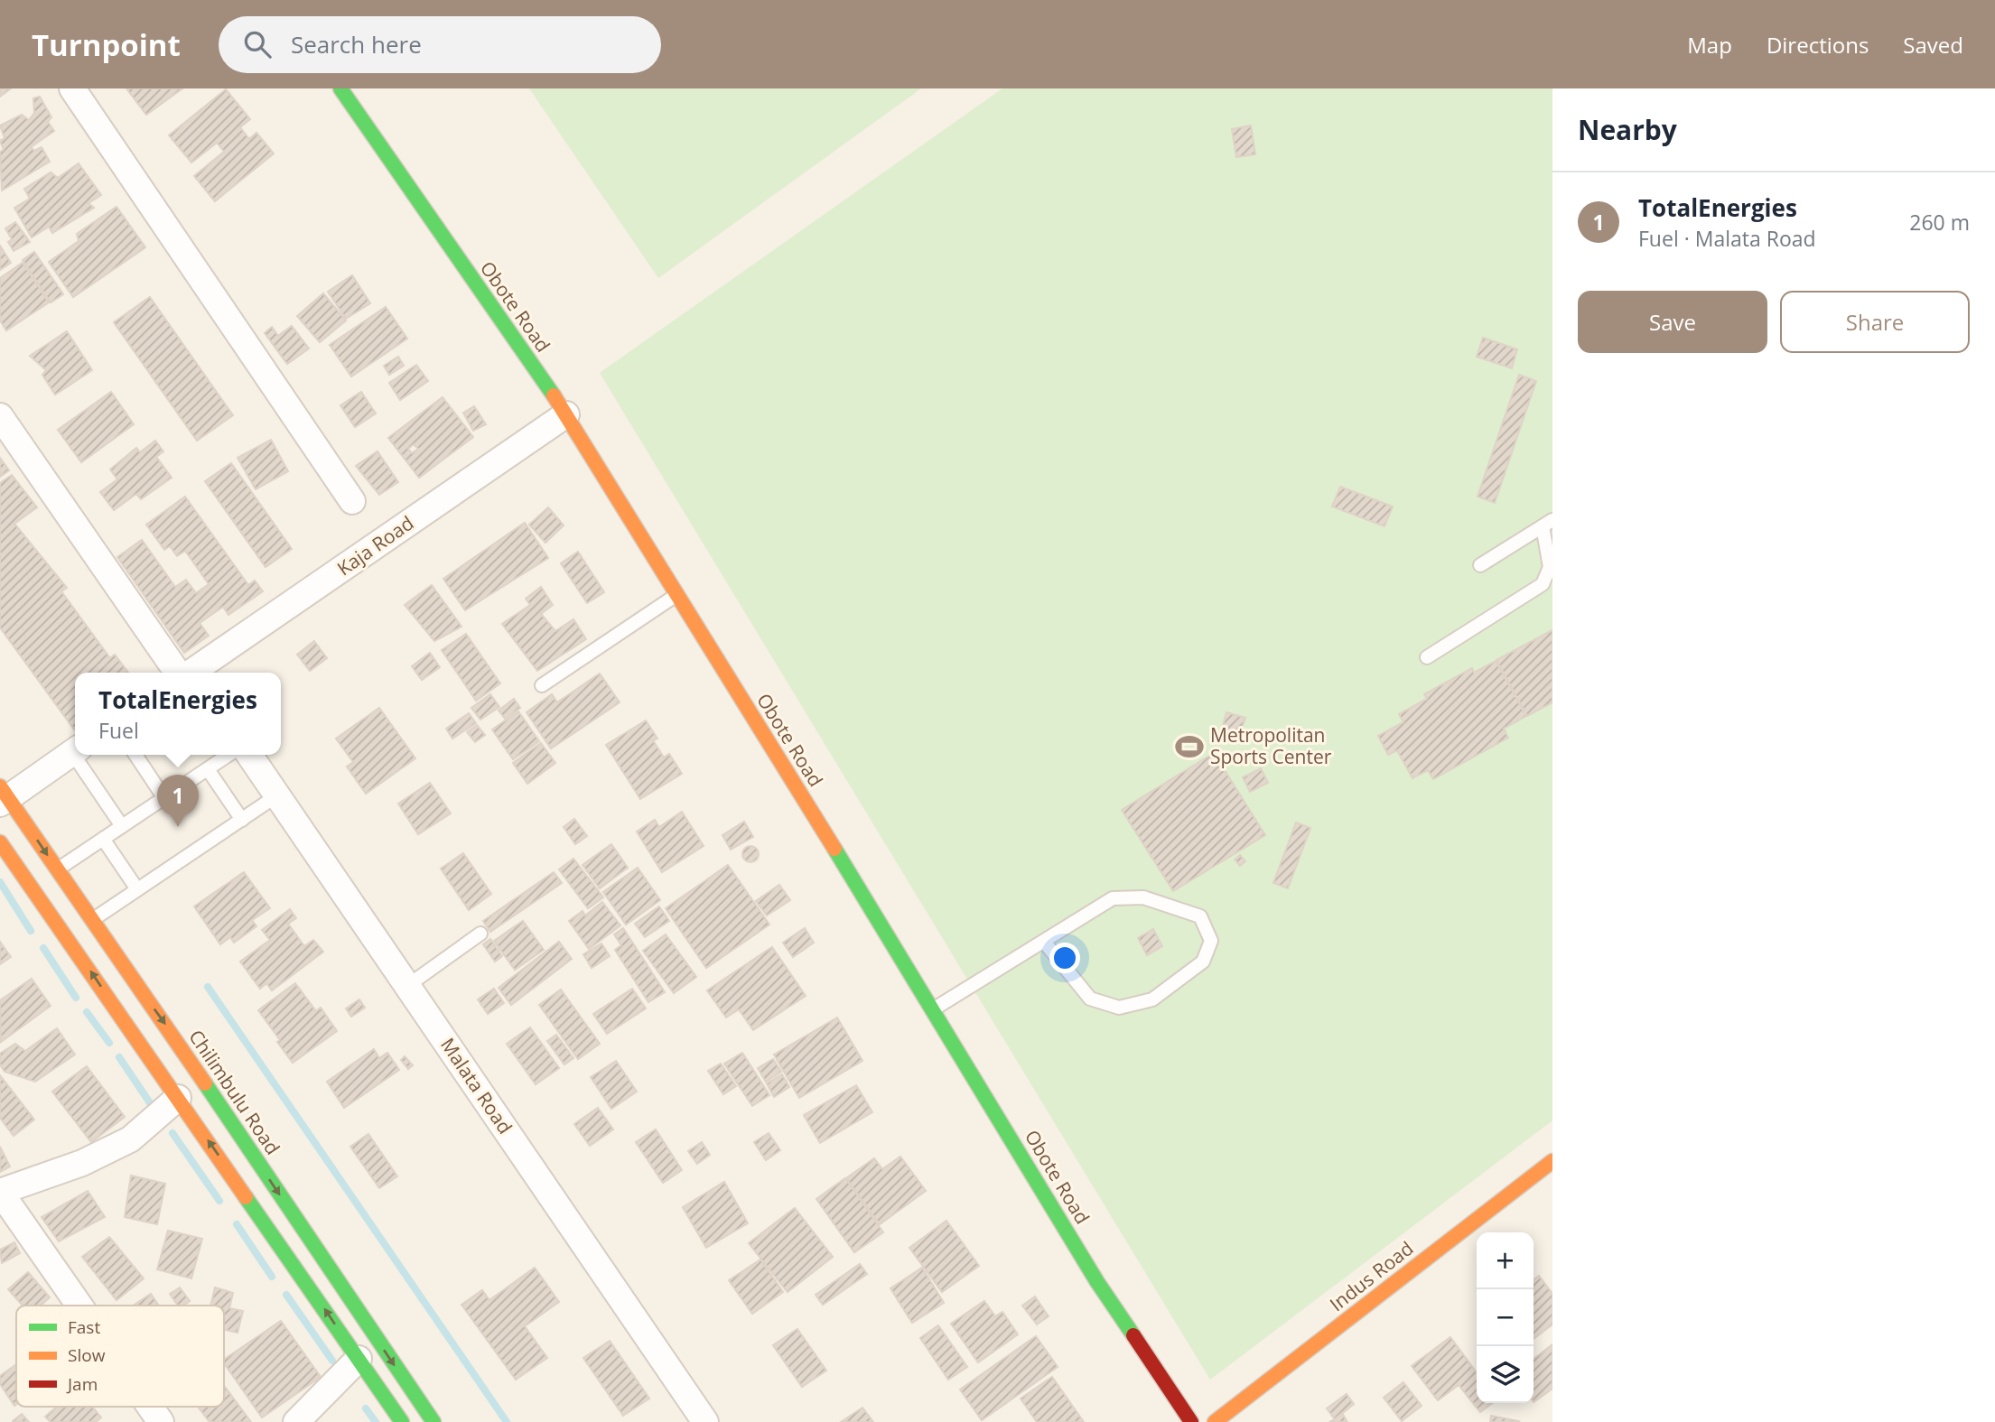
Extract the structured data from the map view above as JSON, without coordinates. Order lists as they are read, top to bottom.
{
  "streets": {
    "street": [
      "Obote Road",
      "Kaja Road",
      "Malata Road",
      "Chilimbulu Road",
      "Indus Road"
    ]
  },
  "crossings": [
    ["Obote Road", "Kaja Road"]
  ],
  "places": {
    "sports": ["Metropolitan Sports Center"]
  },
  "legend": ["Fast", "Slow", "Jam"],
  "page": {
    "header": "Turnpoint",
    "search": "Search here",
    "nav": ["Map", "Directions", "Saved"],
    "heading": "Nearby",
    "list": [
      {
        "mark": "1",
        "name": "TotalEnergies",
        "note": "Fuel · Malata Road",
        "value": "260 m"
      }
    ],
    "buttons": ["Save", "Share"],
    "popup": ["TotalEnergies", "Fuel"],
    "pins": "1",
    "map_buttons": ["+", "−"]
  }
}
